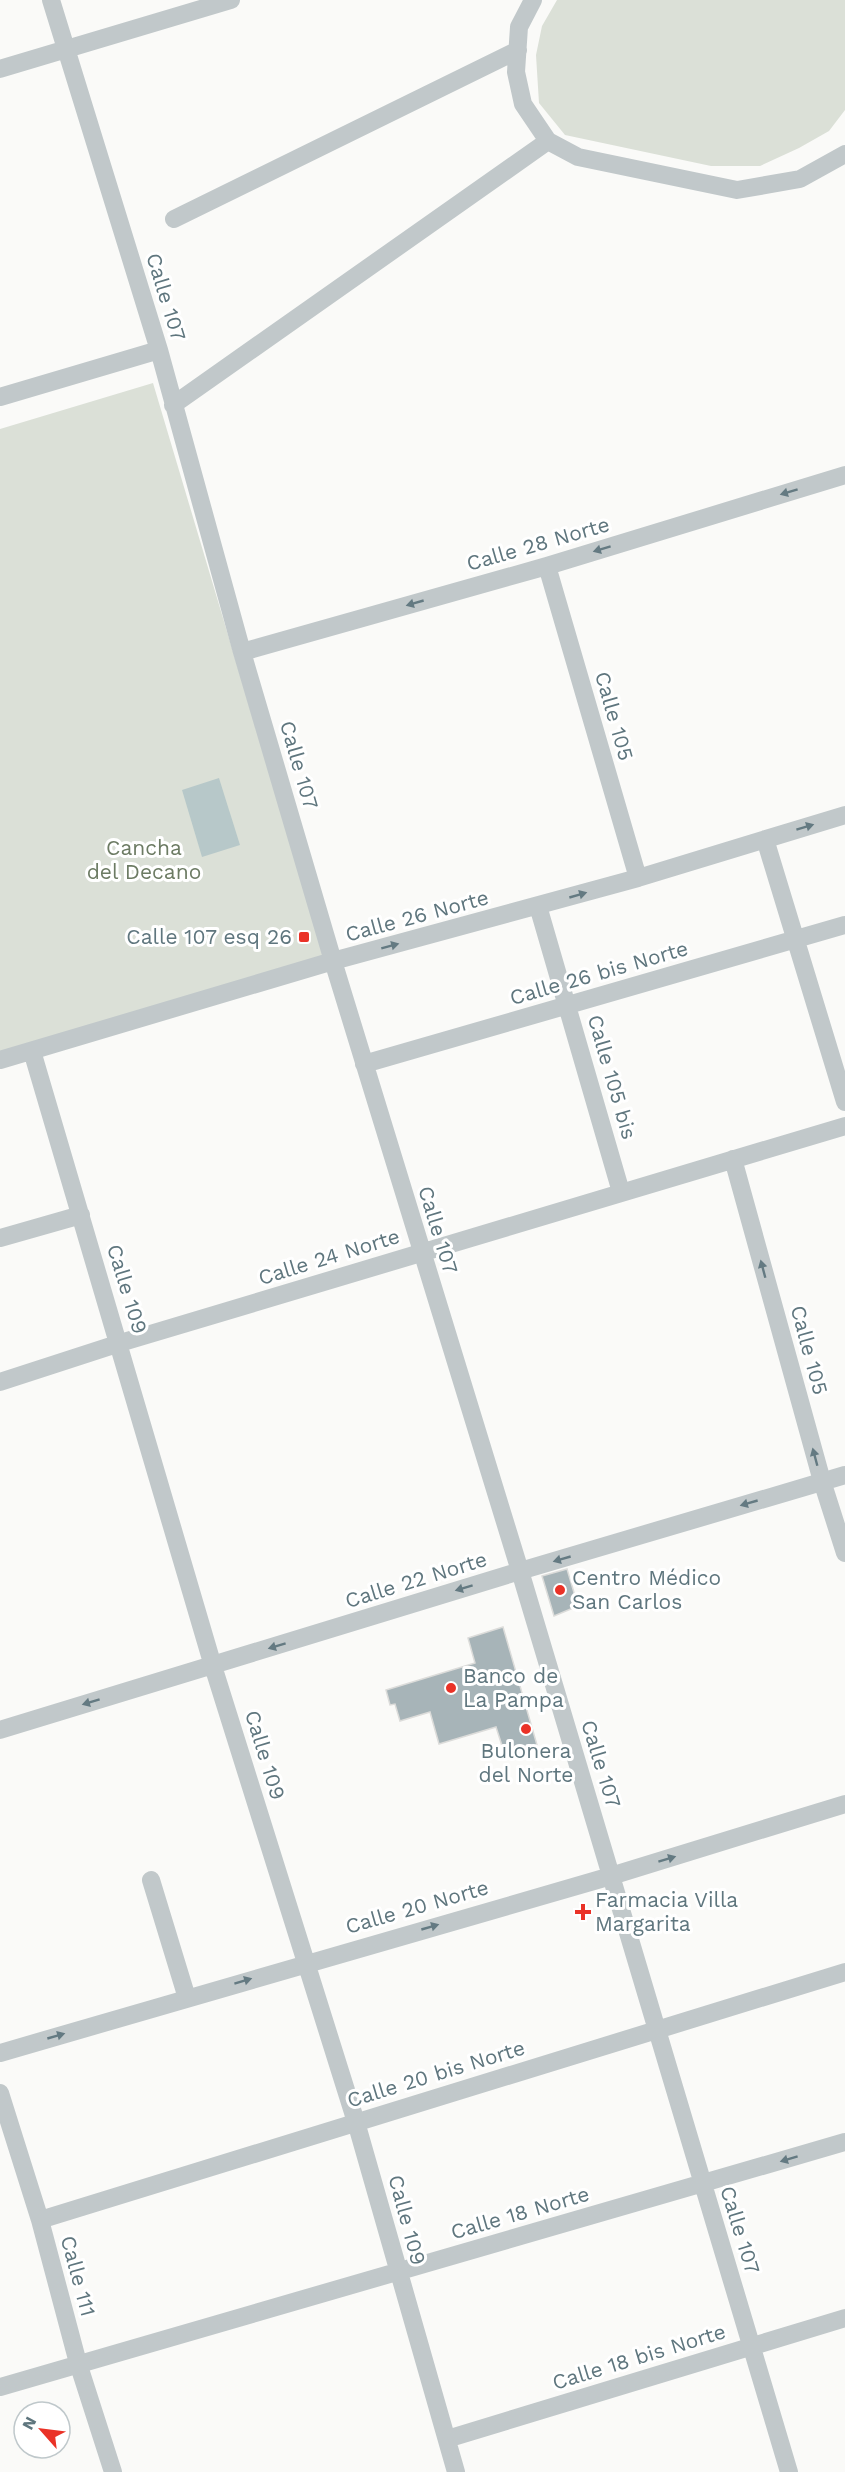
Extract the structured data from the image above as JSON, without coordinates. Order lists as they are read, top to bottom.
{
  "streets": {
    "street": [
      "Calle 107",
      "Calle 28 Norte",
      "Calle 105",
      "Calle 26 Norte",
      "Calle 26 bis Norte",
      "Calle 105 bis",
      "Calle 24 Norte",
      "Calle 109",
      "Calle 22 Norte",
      "Calle 20 Norte",
      "Calle 20 bis Norte",
      "Calle 18 Norte",
      "Calle 111",
      "Calle 18 bis Norte"
    ]
  },
  "crossings": [
    ["Calle 107", "Calle 28 Norte"],
    ["Calle 107", "Calle 26 Norte"],
    ["Calle 107", "Calle 26 bis Norte"],
    ["Calle 107", "Calle 24 Norte"],
    ["Calle 107", "Calle 22 Norte"],
    ["Calle 107", "Calle 20 Norte"],
    ["Calle 107", "Calle 20 bis Norte"],
    ["Calle 107", "Calle 18 Norte"],
    ["Calle 107", "Calle 18 bis Norte"],
    ["Calle 28 Norte", "Calle 105"],
    ["Calle 105", "Calle 26 Norte"],
    ["Calle 105", "Calle 24 Norte"],
    ["Calle 105", "Calle 22 Norte"],
    ["Calle 26 Norte", "Calle 105 bis"],
    ["Calle 26 Norte", "Calle 109"],
    ["Calle 26 bis Norte", "Calle 105 bis"],
    ["Calle 105 bis", "Calle 24 Norte"],
    ["Calle 24 Norte", "Calle 109"],
    ["Calle 109", "Calle 22 Norte"],
    ["Calle 109", "Calle 20 Norte"],
    ["Calle 109", "Calle 20 bis Norte"],
    ["Calle 109", "Calle 18 Norte"],
    ["Calle 109", "Calle 18 bis Norte"],
    ["Calle 20 bis Norte", "Calle 111"],
    ["Calle 18 Norte", "Calle 111"]
  ],
  "one_way": [
    "Calle 28 Norte",
    "Calle 105",
    "Calle 26 Norte",
    "Calle 22 Norte",
    "Calle 20 Norte"
  ],
  "parks": ["Cancha del Decano"],
  "places": {
    "transit": ["Calle 107 esq 26"],
    "other": ["Centro Médico San Carlos", "Banco de La Pampa", "Bulonera del Norte"],
    "health": ["Farmacia Villa Margarita"]
  },
  "north": "top left"
}
